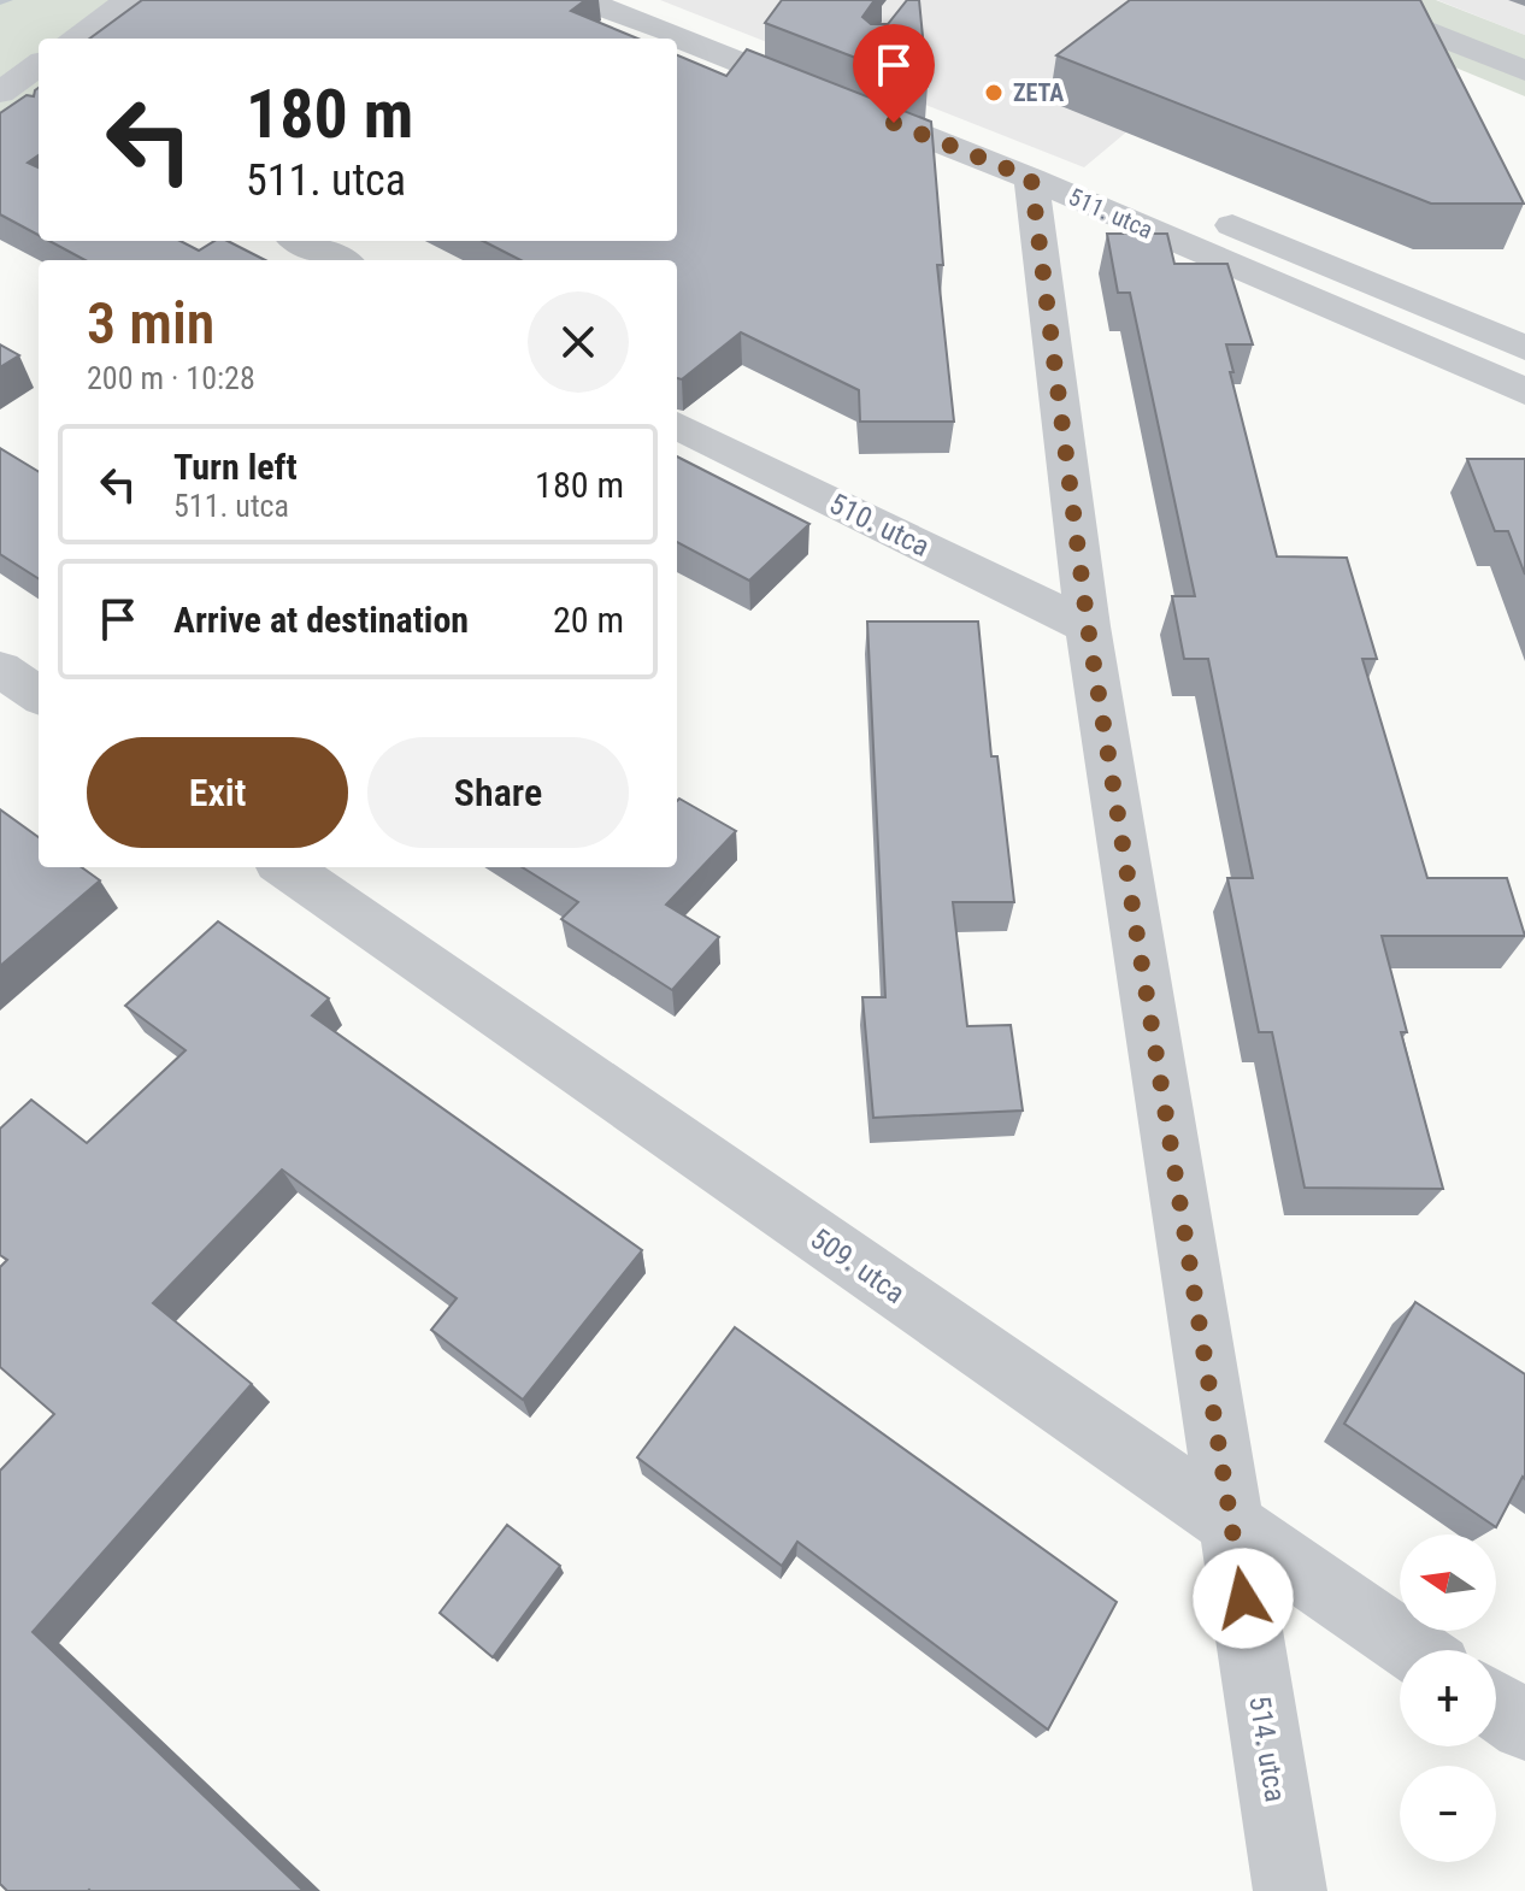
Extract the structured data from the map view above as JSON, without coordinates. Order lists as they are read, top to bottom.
{
  "streets": {
    "street": [
      "511. utca",
      "510. utca",
      "509. utca",
      "514. utca"
    ]
  },
  "crossings": [
    ["511. utca", "514. utca"],
    ["510. utca", "514. utca"],
    ["509. utca", "514. utca"]
  ],
  "places": ["ZETA"],
  "north": "left",
  "page": {
    "turn": ["180 m", "511. utca"],
    "heading": ["3 min", "200 m · 10:28"],
    "list": [
      {
        "name": "Turn left",
        "note": "511. utca",
        "value": "180 m"
      },
      {
        "name": "Arrive at destination",
        "value": "20 m"
      }
    ],
    "buttons": ["Exit", "Share"],
    "map_buttons": ["+", "−"]
  }
}
